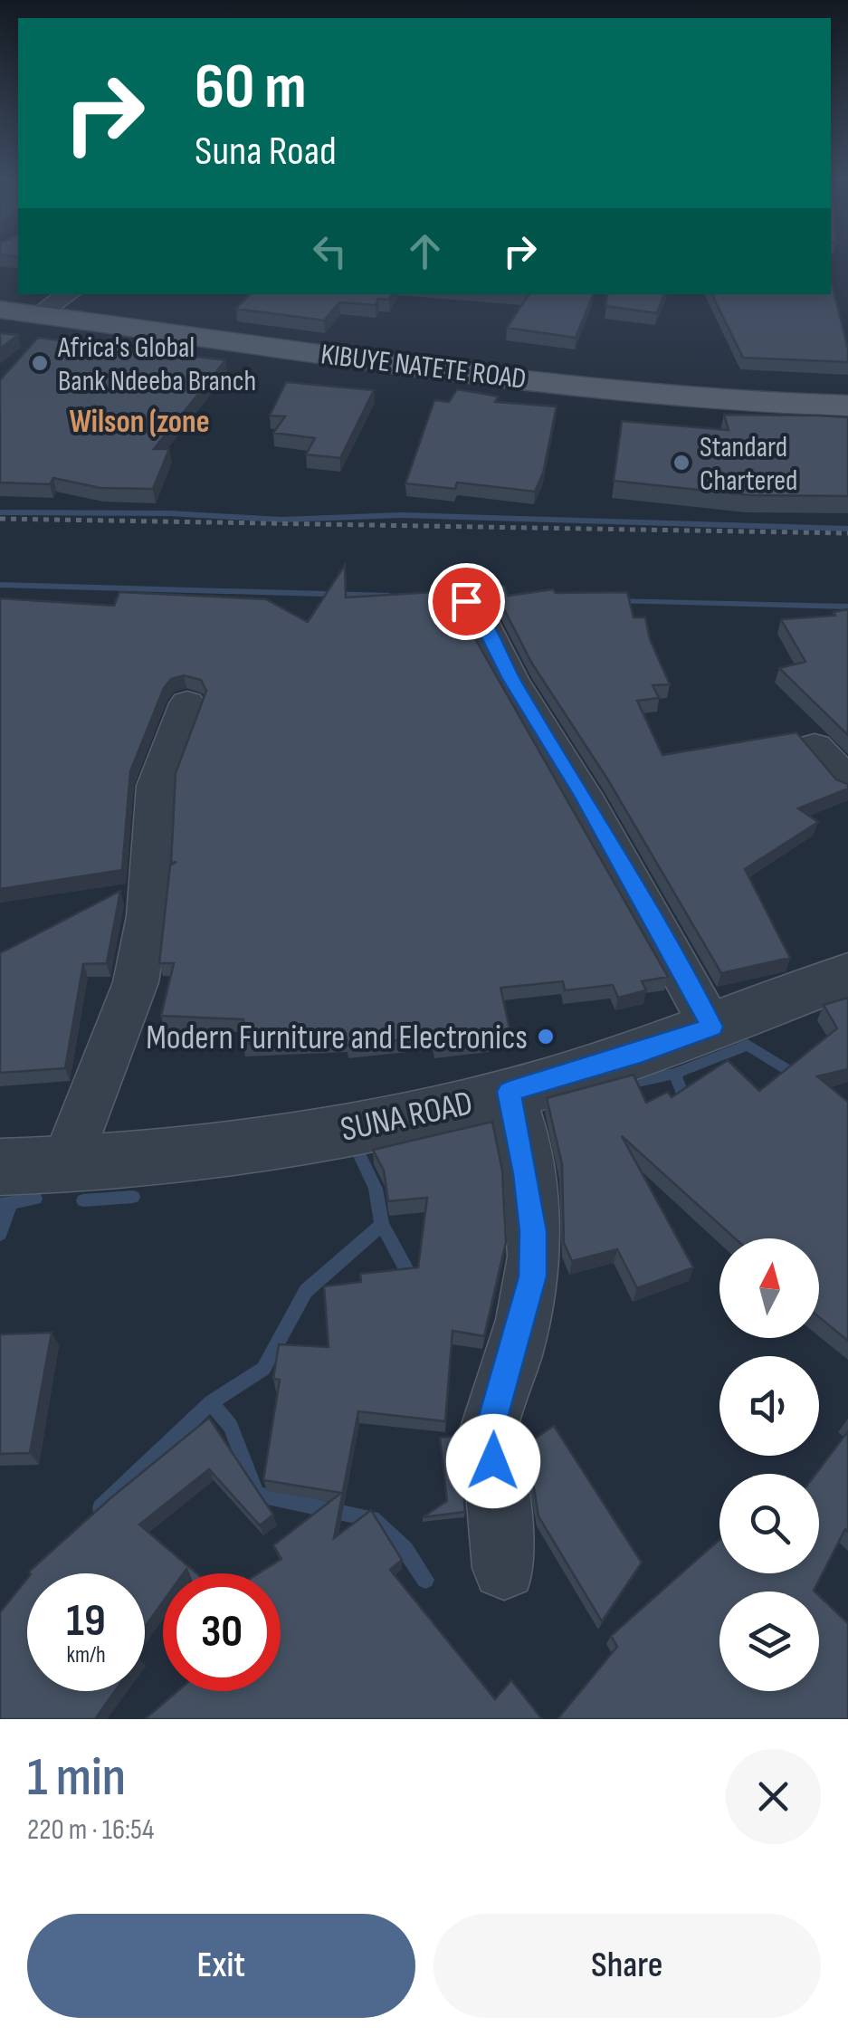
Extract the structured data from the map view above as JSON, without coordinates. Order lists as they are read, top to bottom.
{
  "streets": {
    "main road": ["KIBUYE NATETE ROAD"],
    "street": ["SUNA ROAD"]
  },
  "districts": ["Wilson (zone"],
  "places": ["Africa's Global Bank Ndeeba Branch", "Standard Chartered", "Modern Furniture and Electronics"],
  "north": "top",
  "page": {
    "turn": ["60 m", "Suna Road"],
    "speed": "19 km/h",
    "limit": "30",
    "heading": ["1 min", "220 m · 16:54"],
    "buttons": ["Exit", "Share"]
  }
}
